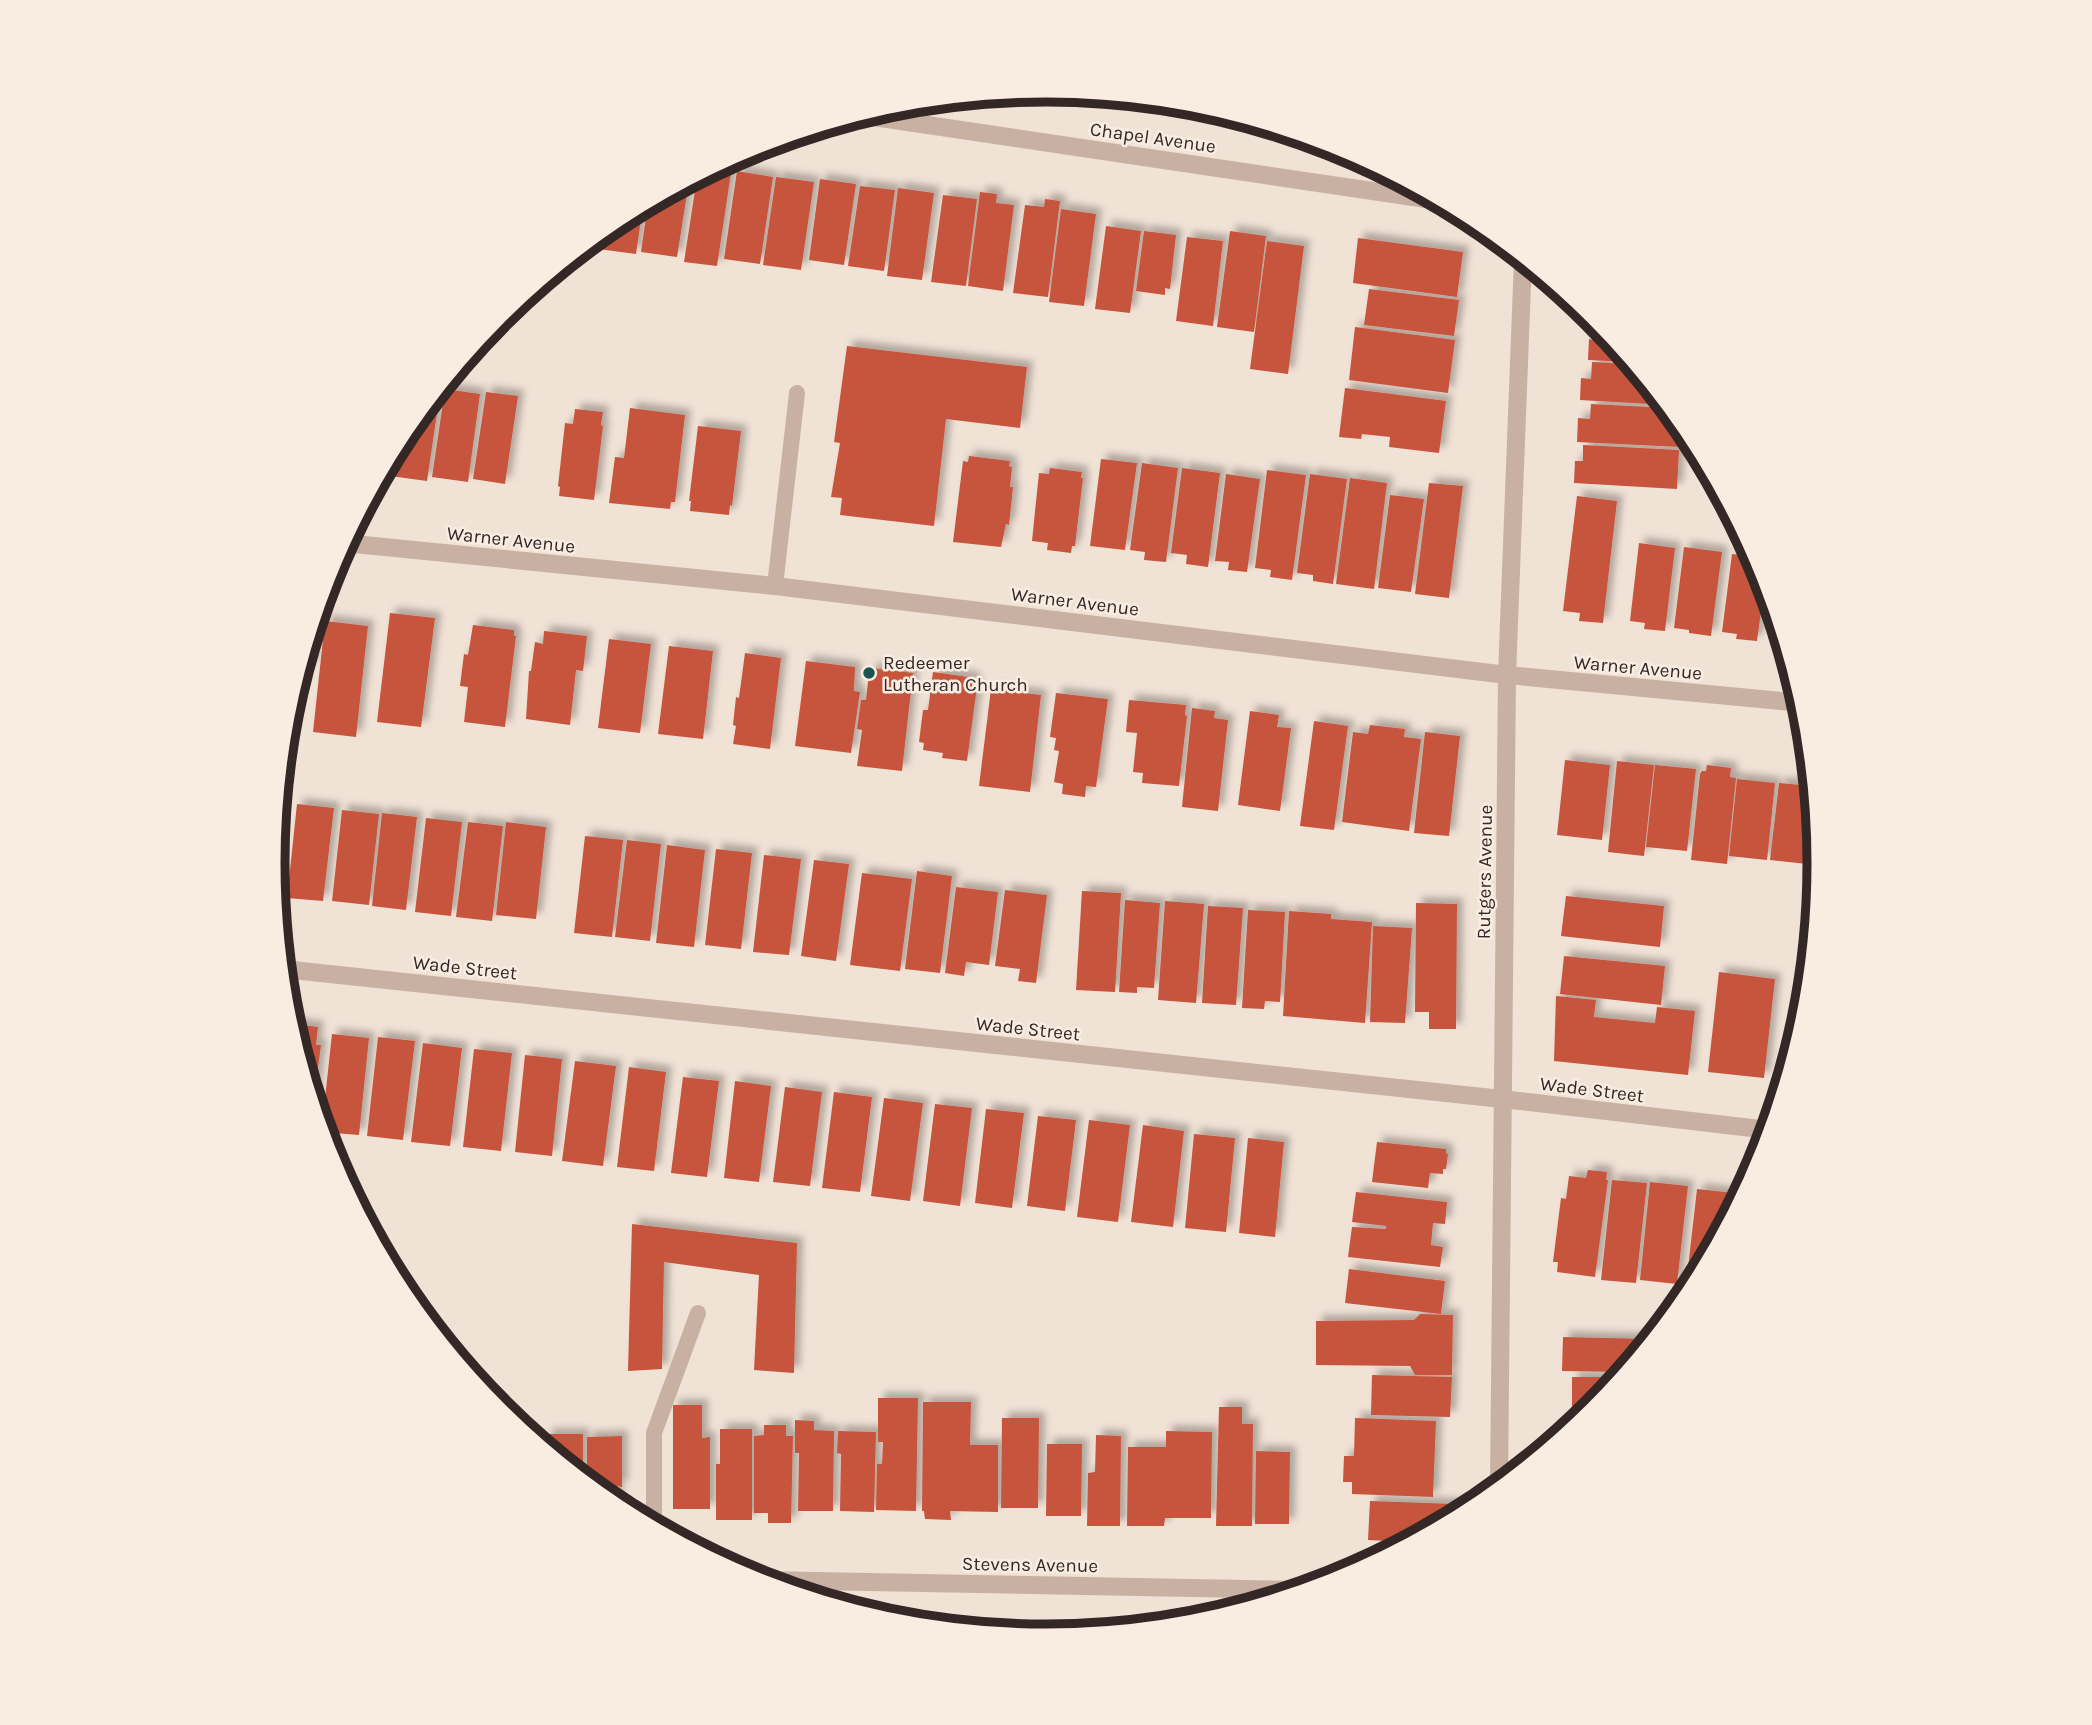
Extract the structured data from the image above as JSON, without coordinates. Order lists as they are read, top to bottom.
{
  "streets": {
    "street": [
      "Chapel Avenue",
      "Warner Avenue",
      "Rutgers Avenue",
      "Wade Street",
      "Stevens Avenue"
    ]
  },
  "crossings": [
    ["Warner Avenue", "Rutgers Avenue"],
    ["Rutgers Avenue", "Wade Street"]
  ],
  "places": ["Redeemer Lutheran Church"]
}
